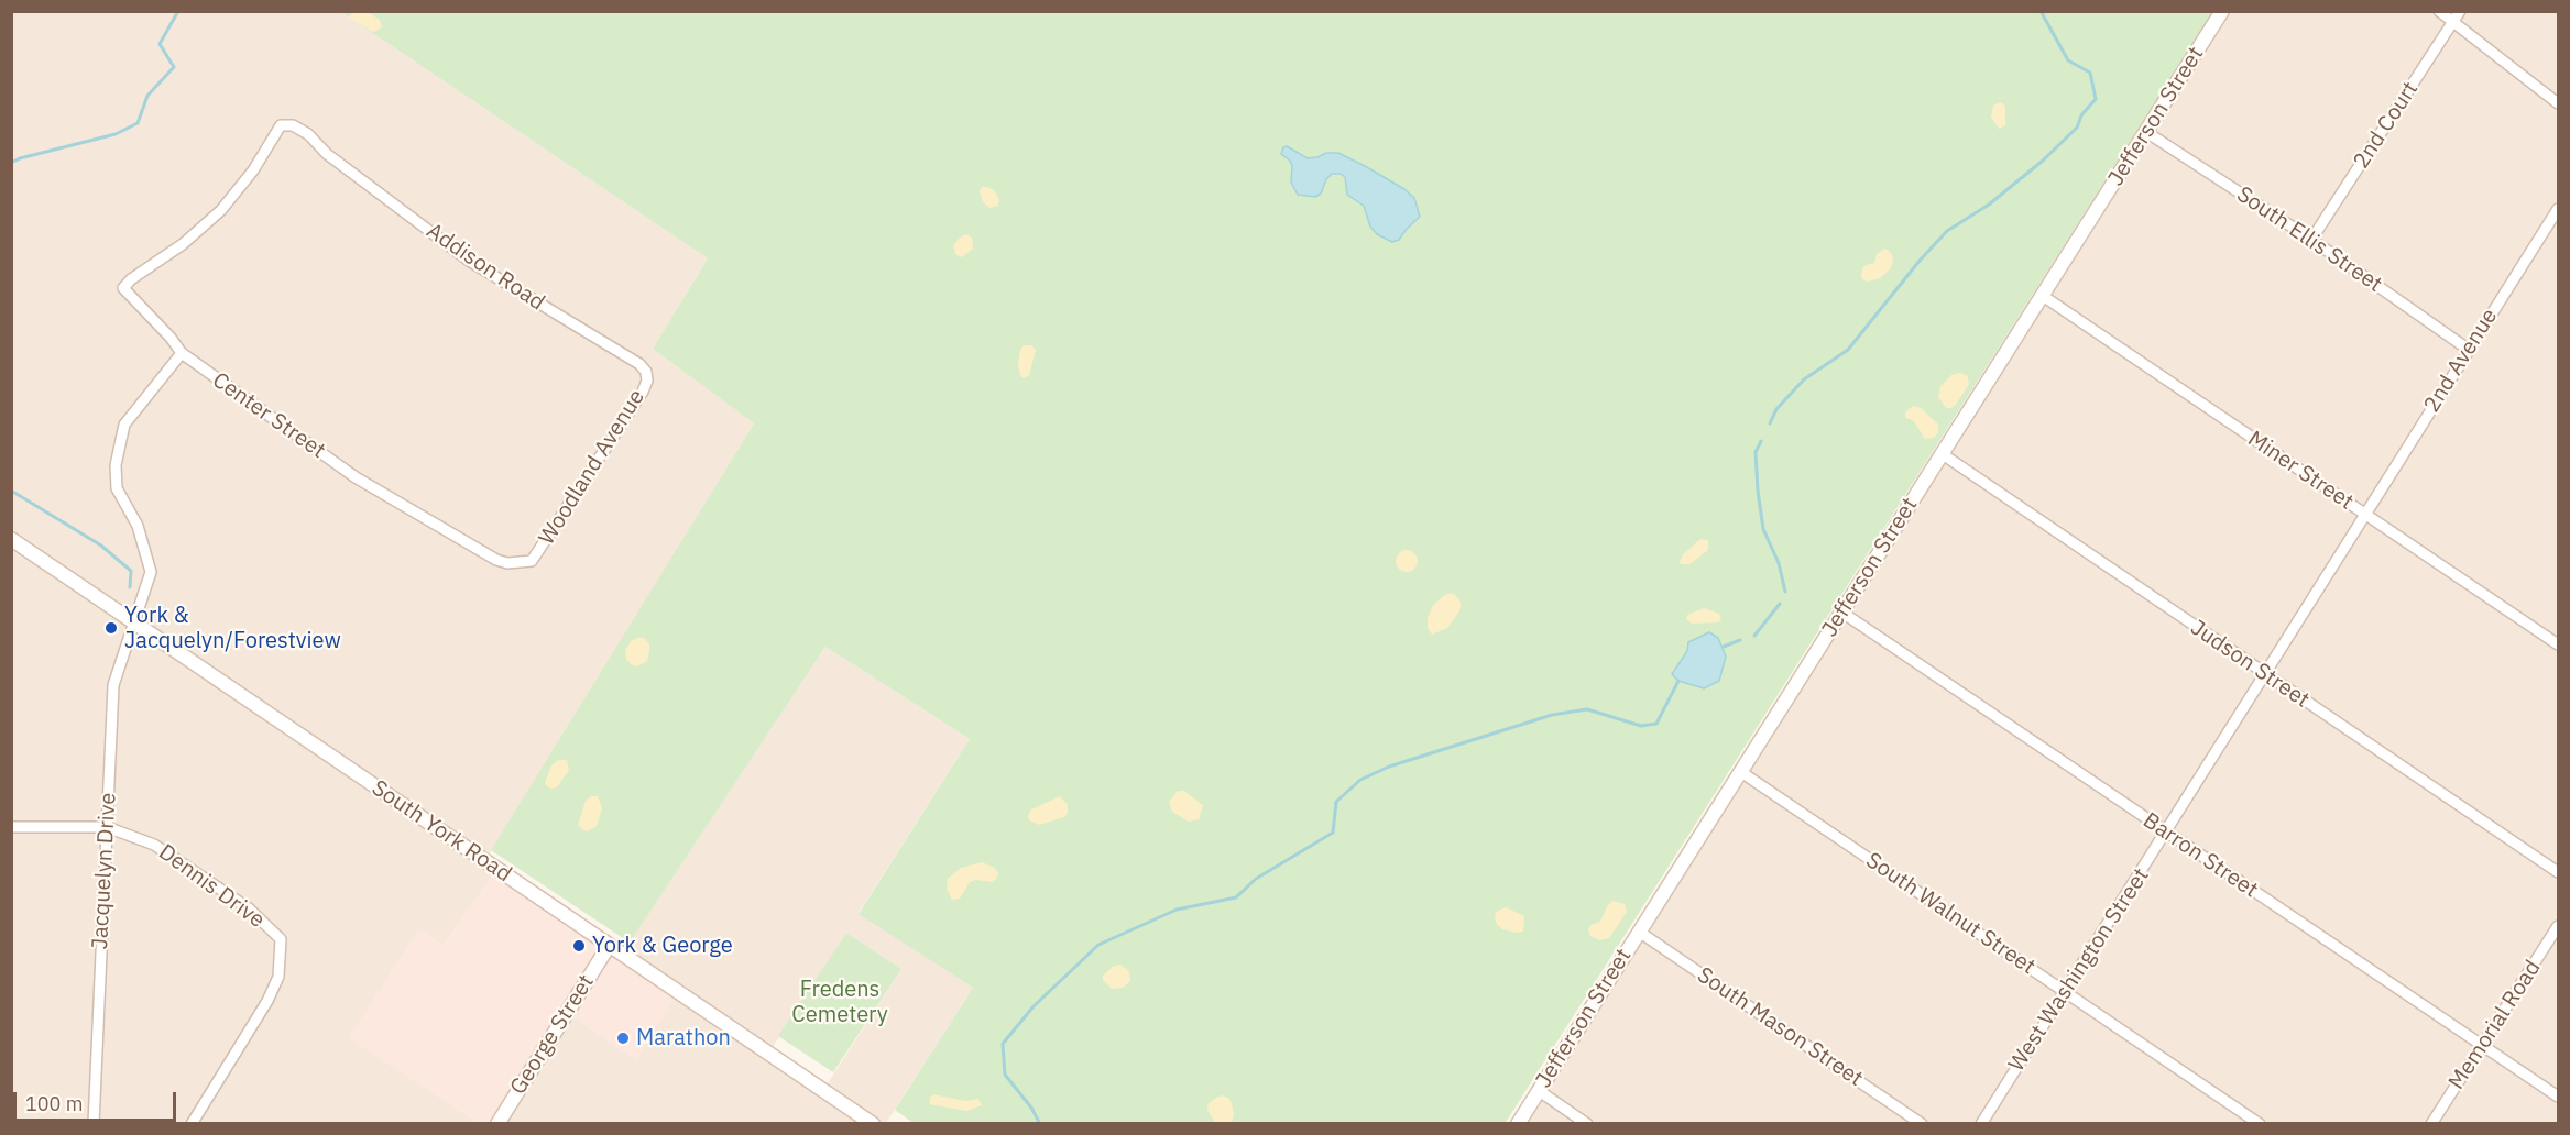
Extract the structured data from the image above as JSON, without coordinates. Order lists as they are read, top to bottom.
{
  "streets": {
    "street": [
      "Jefferson Street",
      "2nd Court",
      "South Ellis Street",
      "Addison Road",
      "2nd Avenue",
      "Center Street",
      "Woodland Avenue",
      "Miner Street",
      "Judson Street",
      "South York Road",
      "Barron Street",
      "Jacquelyn Drive",
      "Dennis Drive",
      "South Walnut Street",
      "West Washington Street",
      "Memorial Road",
      "South Mason Street",
      "George Street"
    ]
  },
  "crossings": [
    ["Jefferson Street", "South Ellis Street"],
    ["Jefferson Street", "Miner Street"],
    ["Jefferson Street", "Judson Street"],
    ["Jefferson Street", "Barron Street"],
    ["Jefferson Street", "South Walnut Street"],
    ["Jefferson Street", "South Mason Street"],
    ["2nd Court", "South Ellis Street"],
    ["South Ellis Street", "2nd Avenue"],
    ["Addison Road", "Center Street"],
    ["Addison Road", "Woodland Avenue"],
    ["2nd Avenue", "Miner Street"],
    ["2nd Avenue", "West Washington Street"],
    ["Center Street", "Woodland Avenue"],
    ["Center Street", "Jacquelyn Drive"],
    ["Miner Street", "West Washington Street"],
    ["Judson Street", "West Washington Street"],
    ["South York Road", "Jacquelyn Drive"],
    ["South York Road", "George Street"],
    ["Barron Street", "West Washington Street"],
    ["Barron Street", "Memorial Road"],
    ["Jacquelyn Drive", "Dennis Drive"],
    ["South Walnut Street", "West Washington Street"]
  ],
  "parks": ["Fredens Cemetery"],
  "places": ["York & Jacquelyn/Forestview", "York & George", "Marathon"],
  "scale_bar": "100 m"
}
